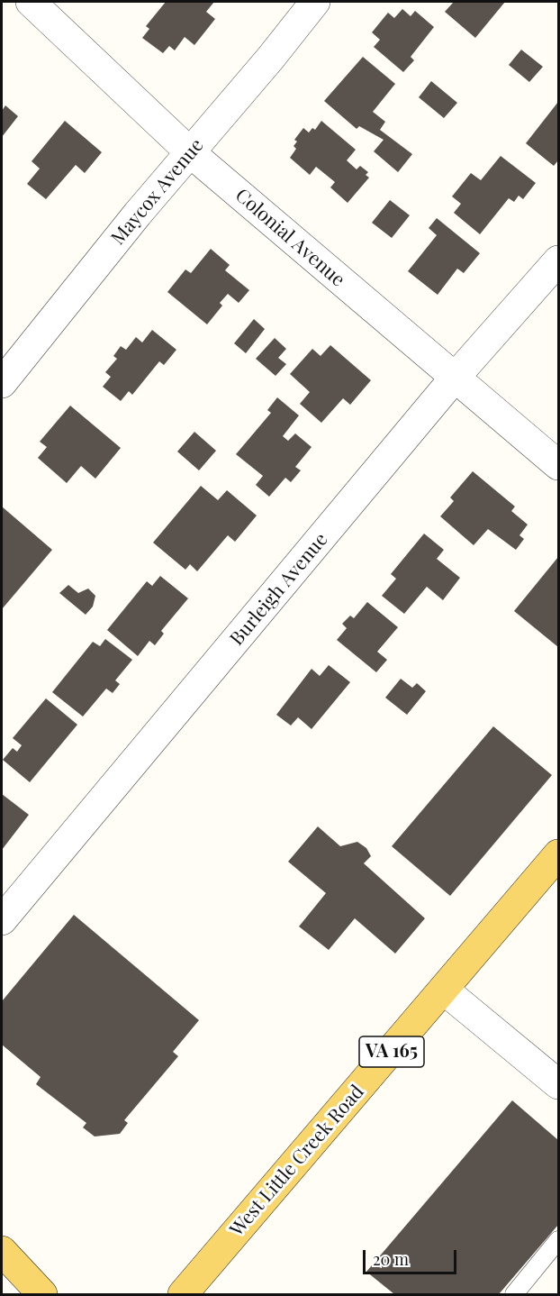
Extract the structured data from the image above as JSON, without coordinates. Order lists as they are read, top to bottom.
{
  "streets": {
    "main road": ["VA 165", "West Little Creek Road"],
    "street": ["Maycox Avenue", "Colonial Avenue", "Burleigh Avenue"]
  },
  "crossings": [
    ["Maycox Avenue", "Colonial Avenue"],
    ["Colonial Avenue", "Burleigh Avenue"]
  ],
  "scale_bar": "20 m"
}
